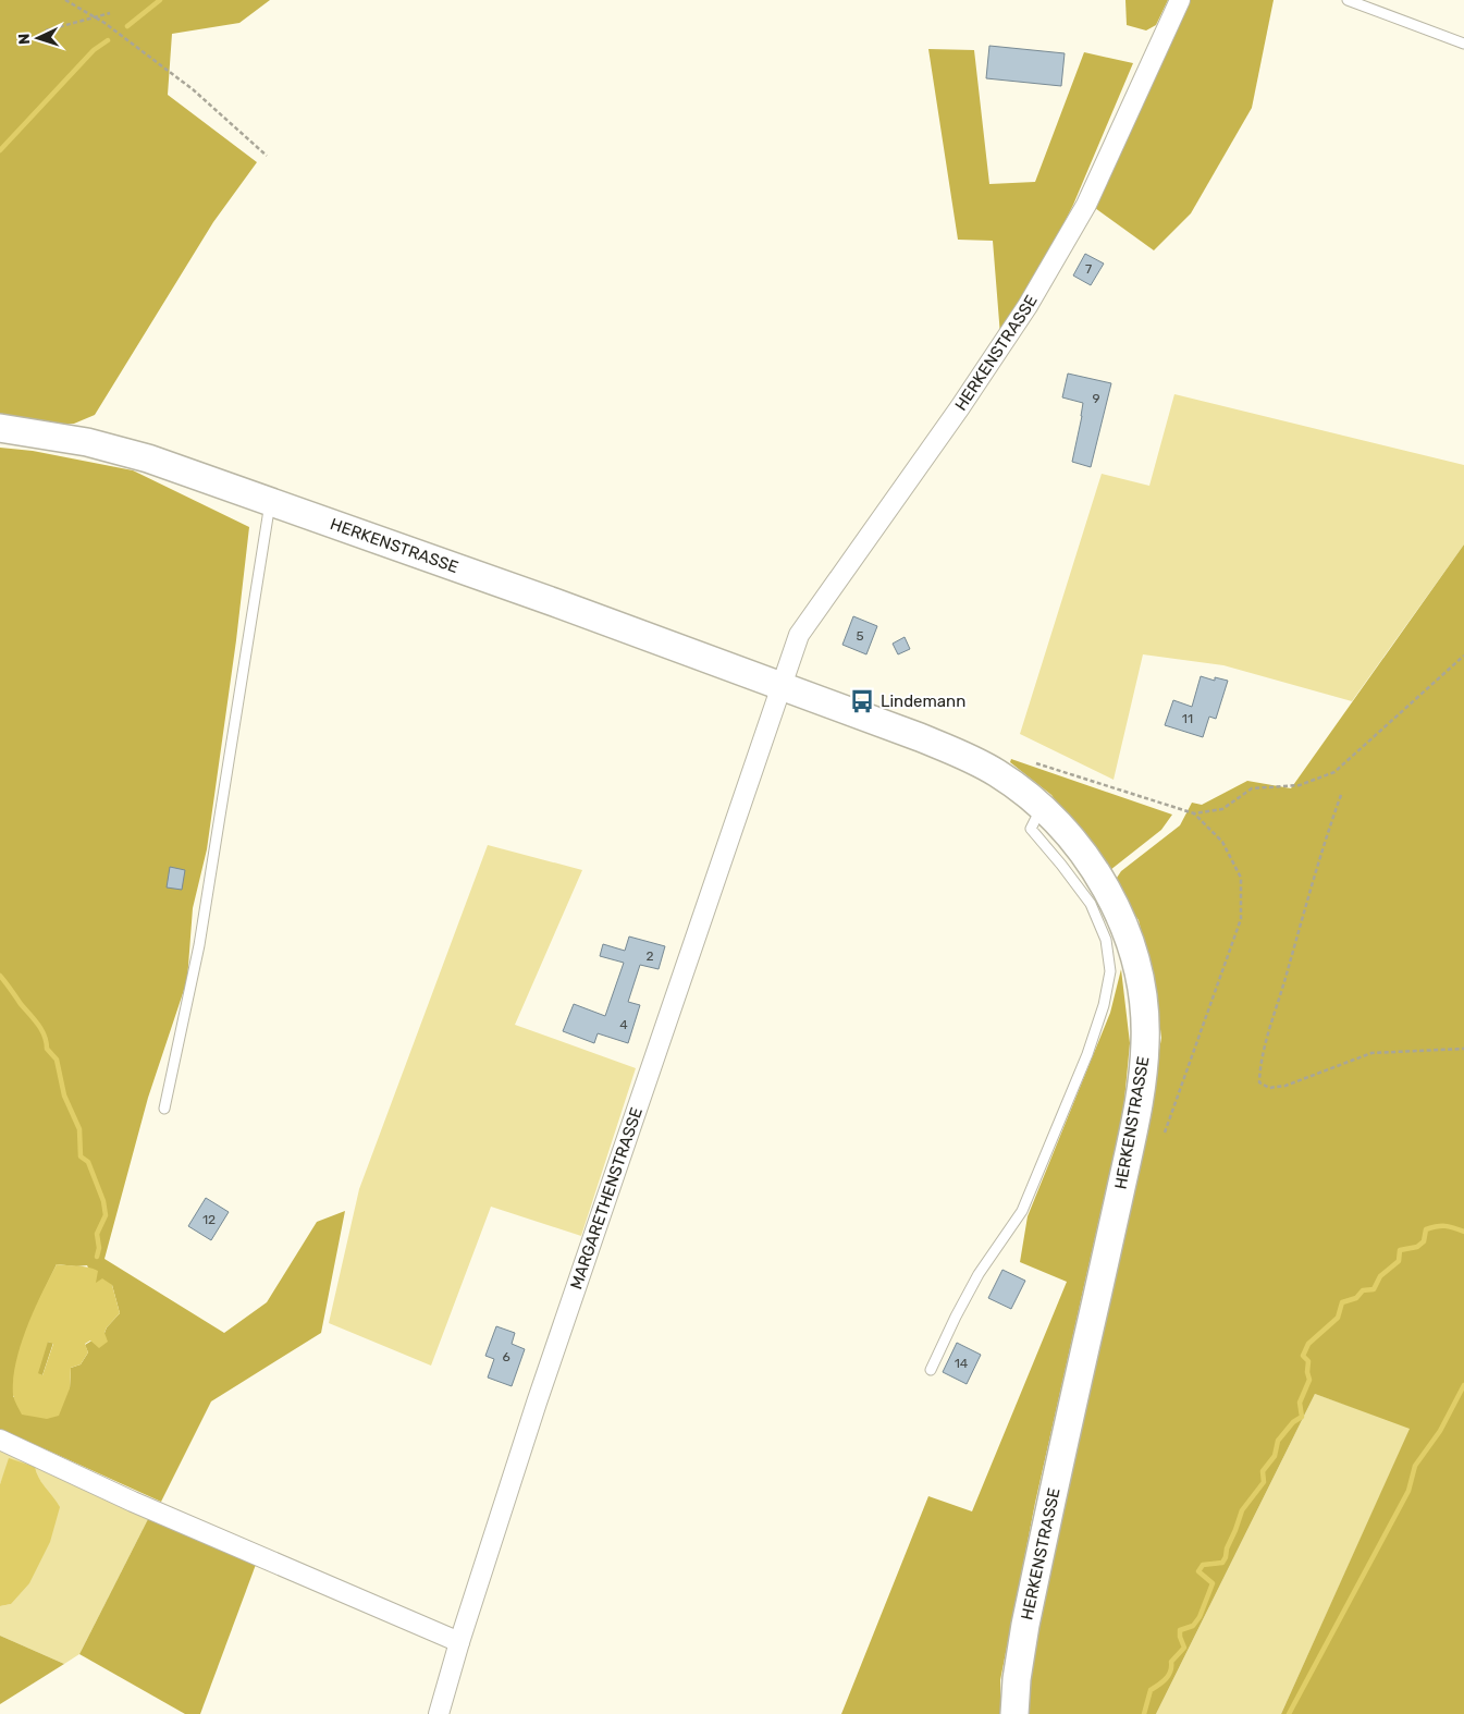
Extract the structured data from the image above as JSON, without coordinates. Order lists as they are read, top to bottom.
{
  "streets": {
    "main road": ["HERKENSTRASSE"],
    "street": ["MARGARETHENSTRASSE"]
  },
  "crossings": [
    ["HERKENSTRASSE", "MARGARETHENSTRASSE"]
  ],
  "places": {
    "bus stop": ["Lindemann"]
  },
  "house_numbers": [
    "7",
    "9",
    "5",
    "11",
    "2",
    "4",
    "12",
    "6",
    "14"
  ],
  "north": "left"
}
